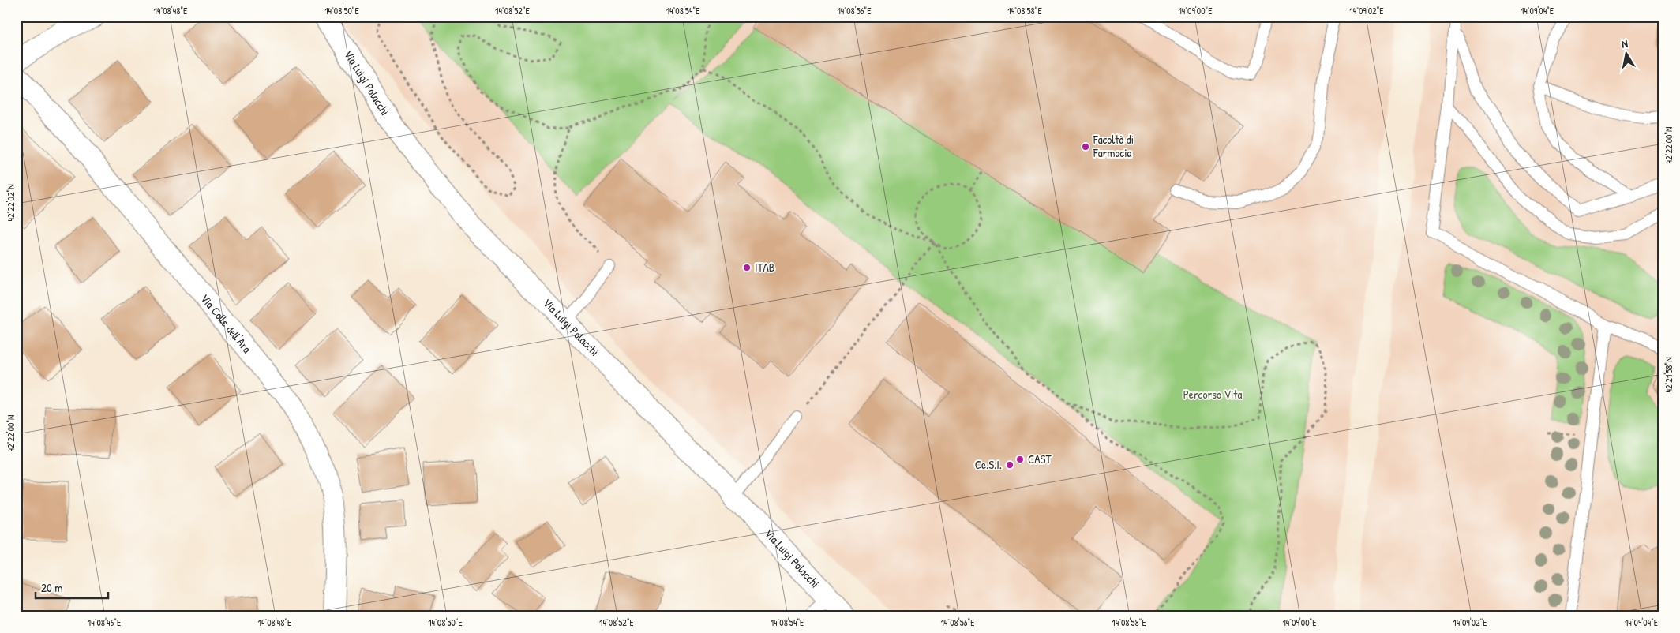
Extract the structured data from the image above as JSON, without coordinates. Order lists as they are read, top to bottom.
{
  "streets": {
    "street": ["Via Luigi Polacchi", "Via Colle dell'Ara"]
  },
  "parks": ["Percorso Vita"],
  "places": [
    "Facoltà di Farmacia",
    "ITAB",
    "CAST",
    "Ce.S.I."
  ],
  "scale_bar": "20 m",
  "north": "top",
  "coordinates": [
    "14°08'48\"E",
    "14°08'50\"E",
    "14°08'52\"E",
    "14°08'54\"E",
    "14°08'56\"E",
    "14°08'58\"E",
    "14°09'00\"E",
    "14°09'02\"E",
    "14°09'04\"E",
    "42°22'00\"N",
    "42°22'02\"N",
    "42°21'58\"N",
    "14°08'46\"E"
  ]
}
